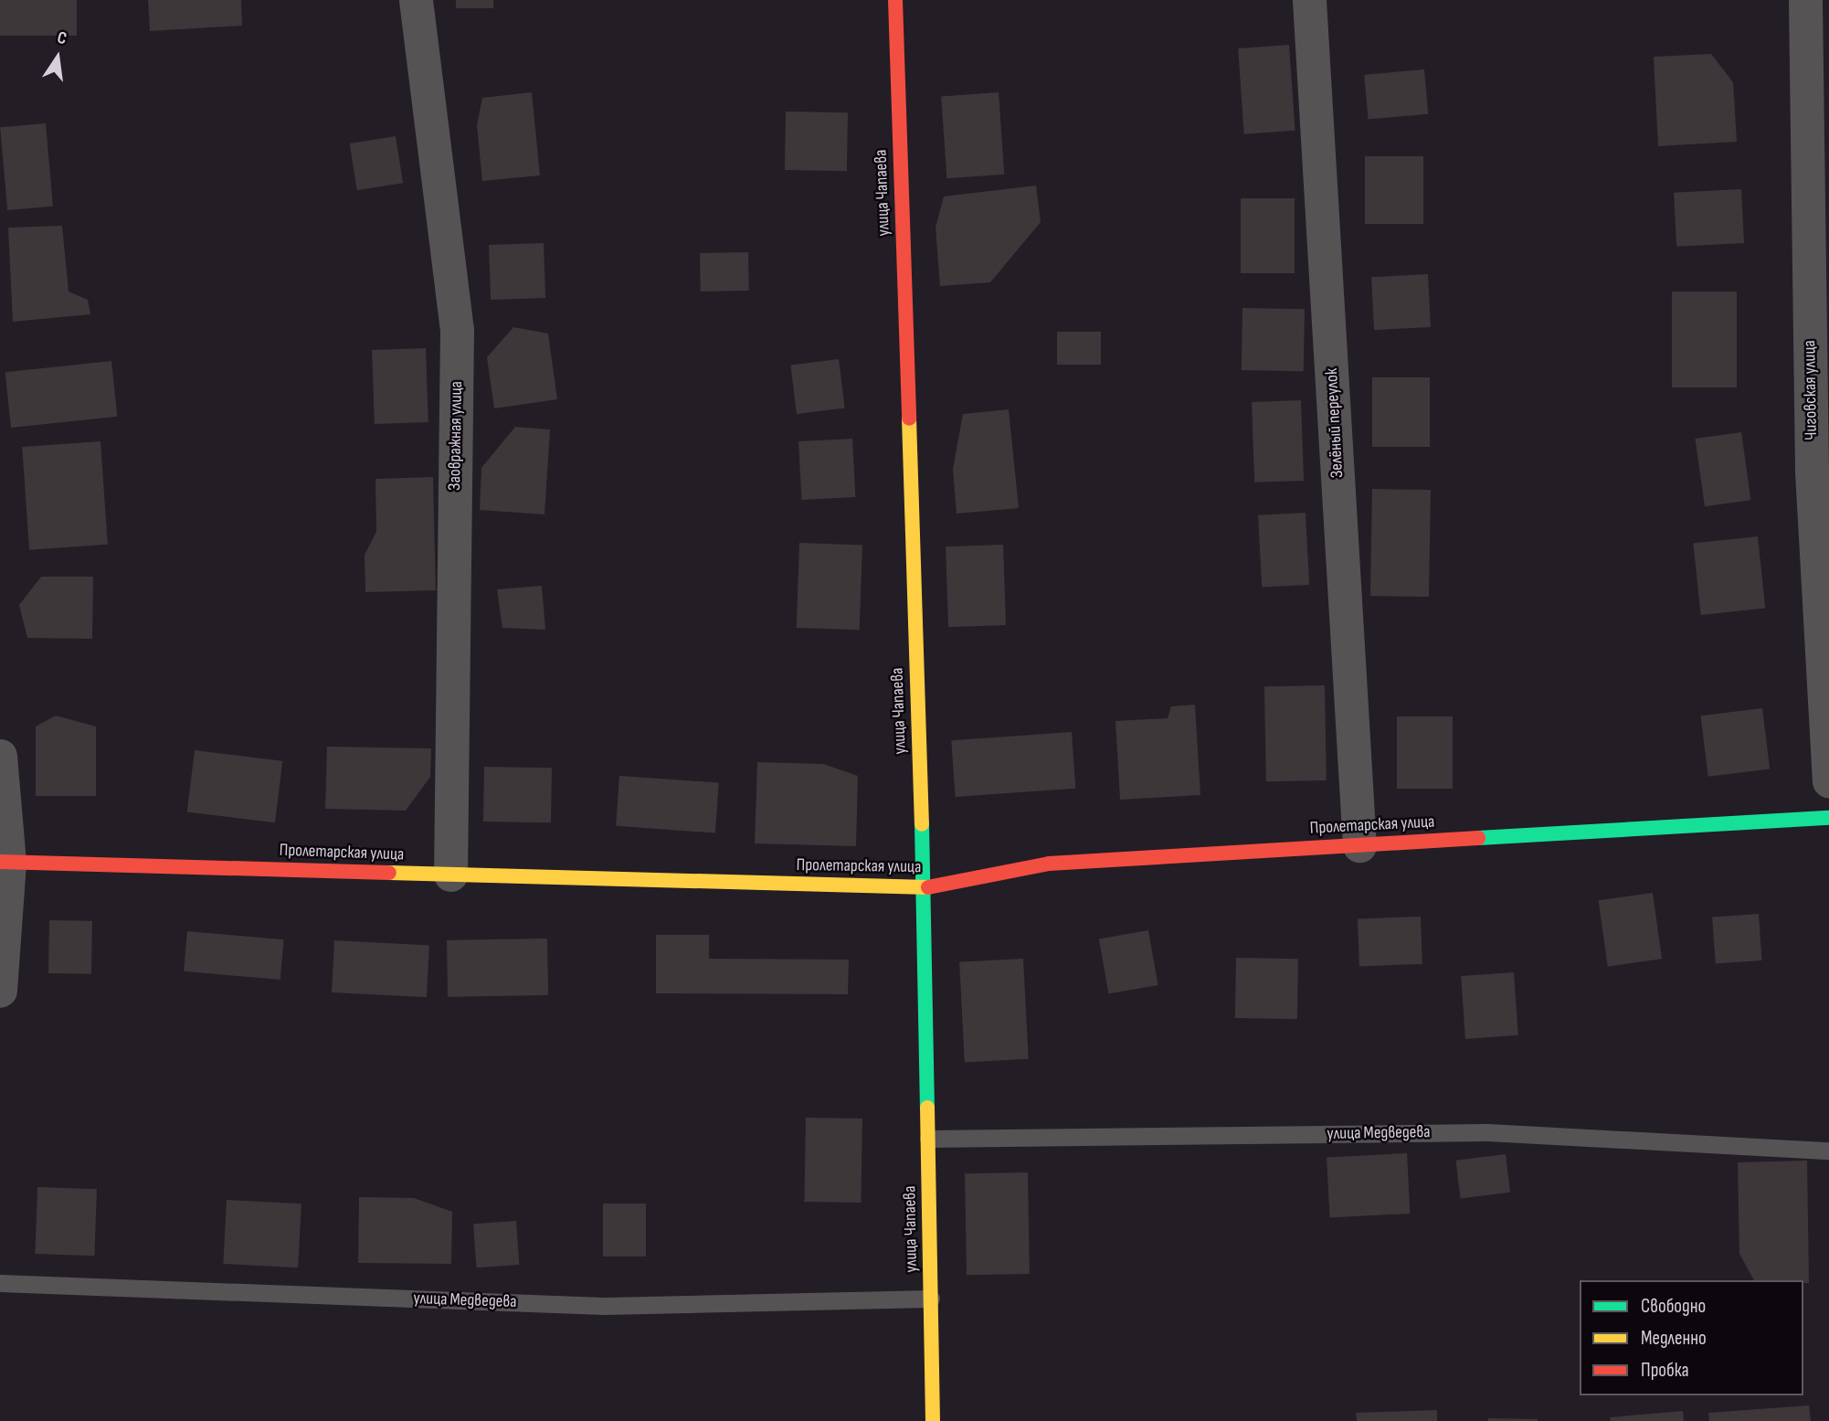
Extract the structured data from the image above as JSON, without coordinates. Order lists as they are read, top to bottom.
{
  "streets": {
    "street": [
      "улица Чапаева",
      "Чиговская улица",
      "Зелёный переулок",
      "Заовражная улица",
      "Пролетарская улица"
    ],
    "lane": ["улица Медведева"]
  },
  "crossings": [
    ["улица Чапаева", "Пролетарская улица"],
    ["улица Чапаева", "улица Медведева"],
    ["Зелёный переулок", "Пролетарская улица"],
    ["Заовражная улица", "Пролетарская улица"]
  ],
  "legend": ["Свободно", "Медленно", "Пробка"],
  "north": "top"
}
